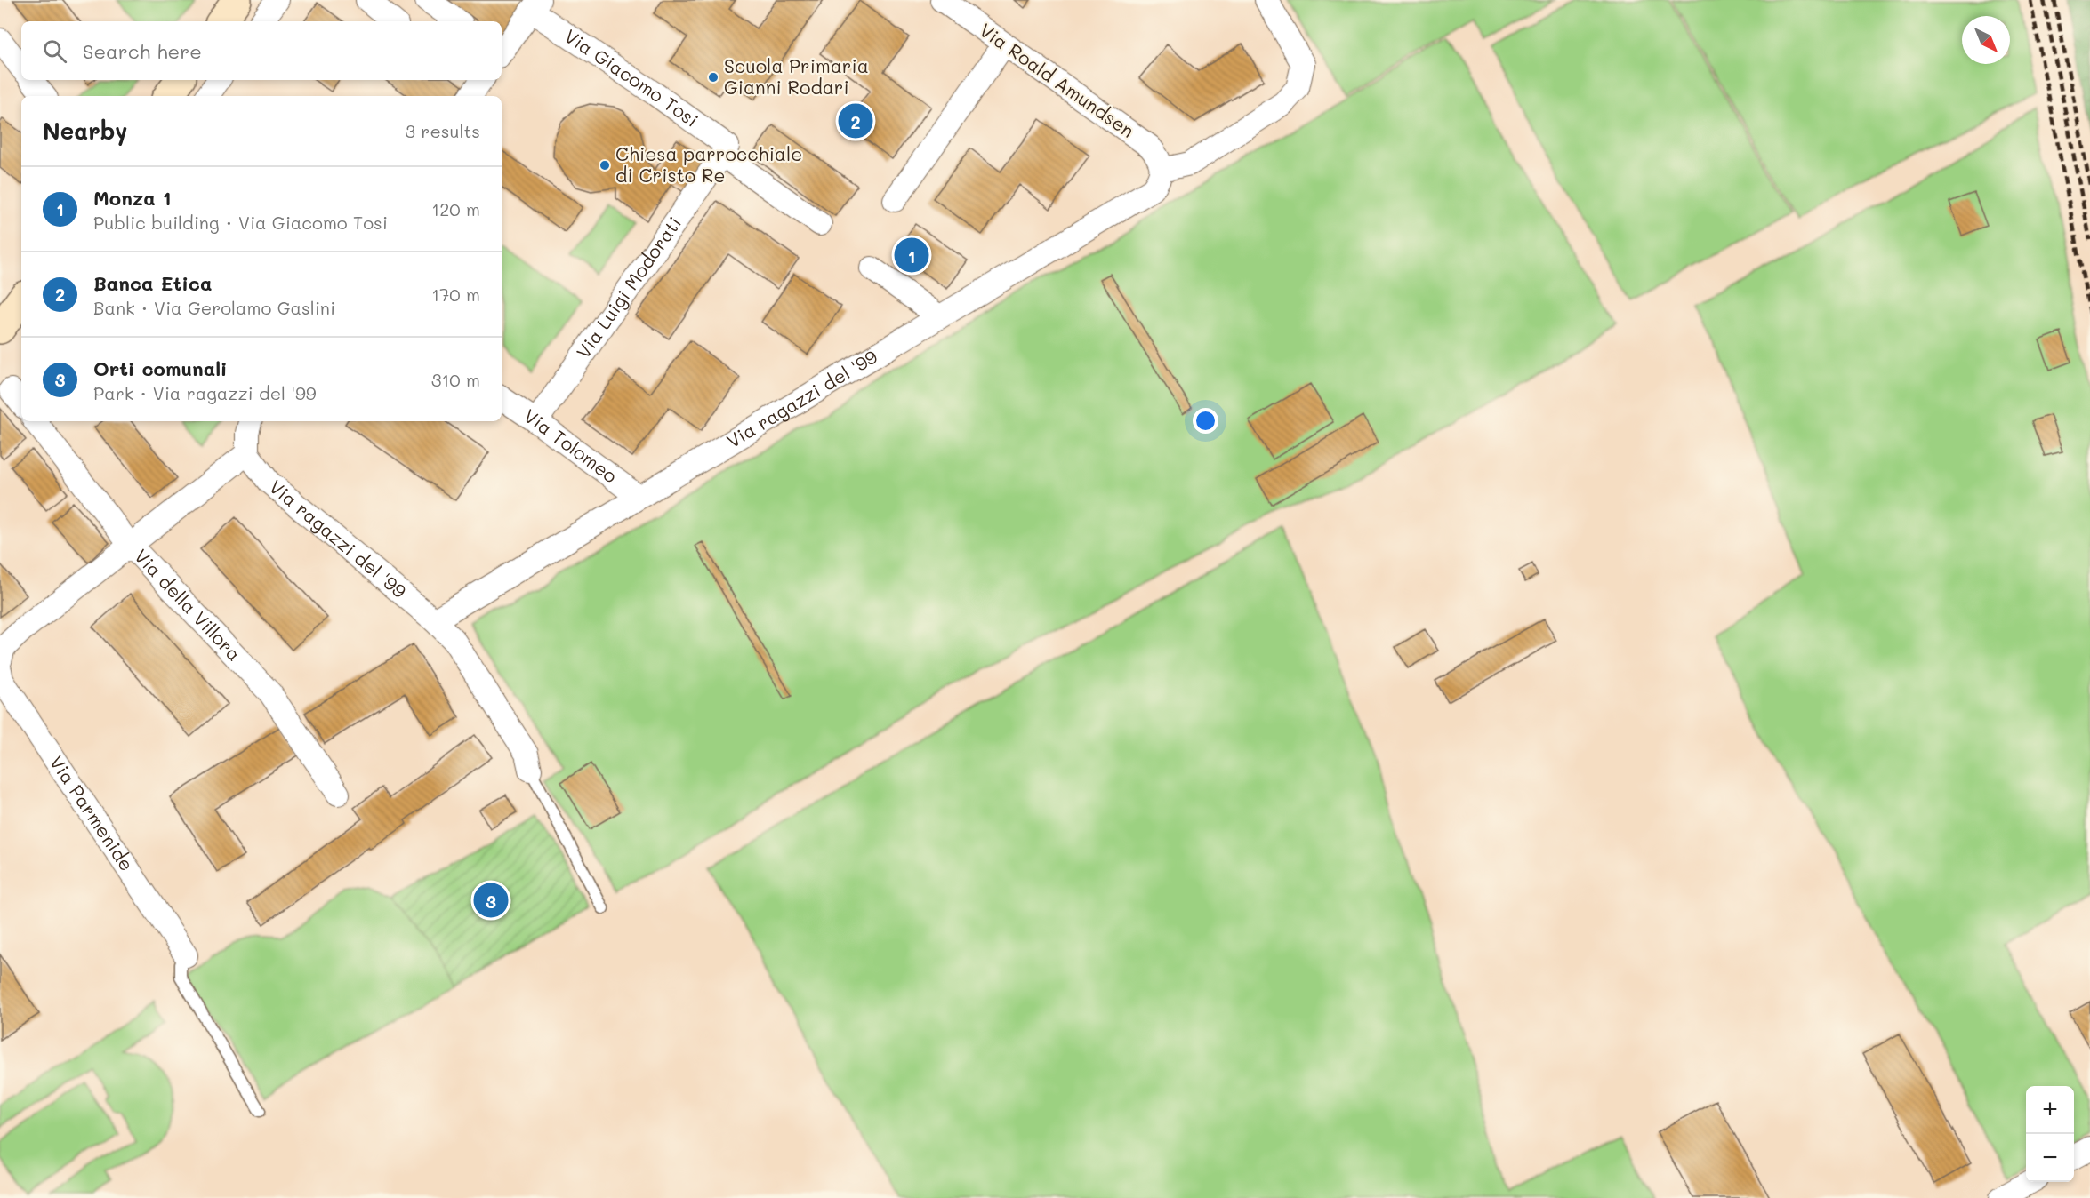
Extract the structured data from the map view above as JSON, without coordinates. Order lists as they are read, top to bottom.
{
  "streets": {
    "street": [
      "Via Giacomo Tosi",
      "Via Roald Amundsen",
      "Via Luigi Modorati",
      "Via ragazzi del '99",
      "Via Tolomeo",
      "Via della Villora",
      "Via Parmenide"
    ]
  },
  "crossings": [
    ["Via Giacomo Tosi", "Via Luigi Modorati"],
    ["Via Roald Amundsen", "Via ragazzi del '99"],
    ["Via Luigi Modorati", "Via Tolomeo"],
    ["Via ragazzi del '99", "Via Tolomeo"]
  ],
  "places": ["Scuola Primaria Gianni Rodari", "Chiesa parrocchiale di Cristo Re"],
  "north": "bottom right",
  "page": {
    "search": "Search here",
    "heading": ["Nearby", "3 results"],
    "pins": ["2", "1", "3"],
    "list": [
      {
        "mark": "1",
        "name": "Monza 1",
        "note": "Public building · Via Giacomo Tosi",
        "value": "120 m"
      },
      {
        "mark": "2",
        "name": "Banca Etica",
        "note": "Bank · Via Gerolamo Gaslini",
        "value": "170 m"
      },
      {
        "mark": "3",
        "name": "Orti comunali",
        "note": "Park · Via ragazzi del '99",
        "value": "310 m"
      }
    ],
    "map_buttons": ["+", "−"]
  }
}
